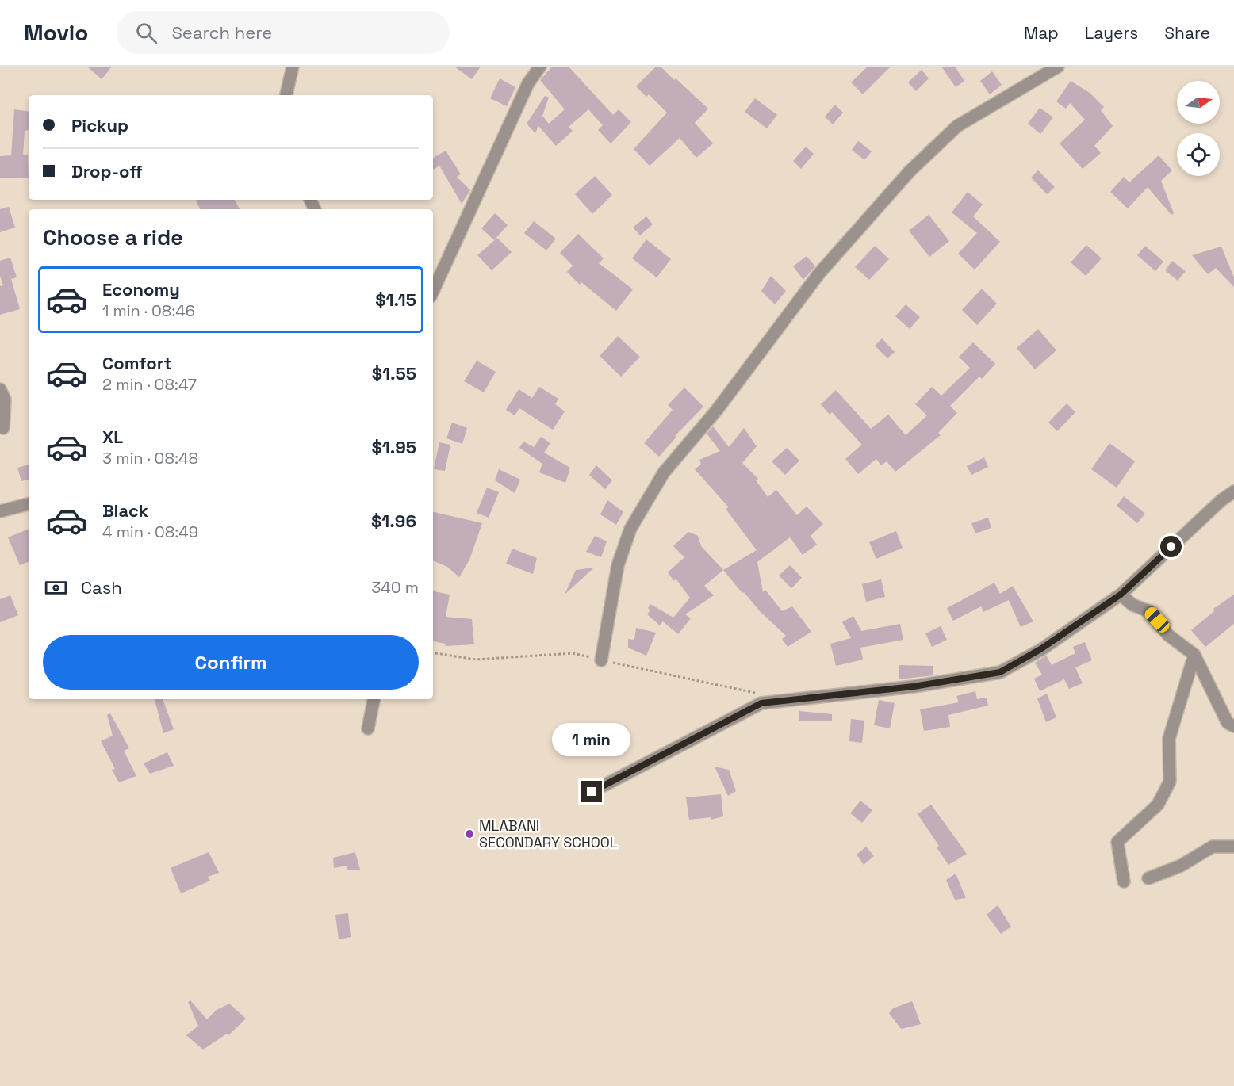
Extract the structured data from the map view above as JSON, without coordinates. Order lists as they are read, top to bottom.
{
  "places": ["MLABANI SECONDARY SCHOOL"],
  "north": "right",
  "page": {
    "header": "Movio",
    "search": "Search here",
    "nav": ["Map", "Layers", "Share"],
    "banner": ["Pickup", "Drop-off"],
    "heading": "Choose a ride",
    "list": [
      {
        "name": "Economy",
        "note": "1 min · 08:46",
        "value": "$1.15"
      },
      {
        "name": "Comfort",
        "note": "2 min · 08:47",
        "value": "$1.55"
      },
      {
        "name": "XL",
        "note": "3 min · 08:48",
        "value": "$1.95"
      },
      {
        "name": "Black",
        "note": "4 min · 08:49",
        "value": "$1.96"
      }
    ],
    "pay": ["Cash", "340 m"],
    "buttons": "Confirm",
    "bubble": "1 min"
  }
}
